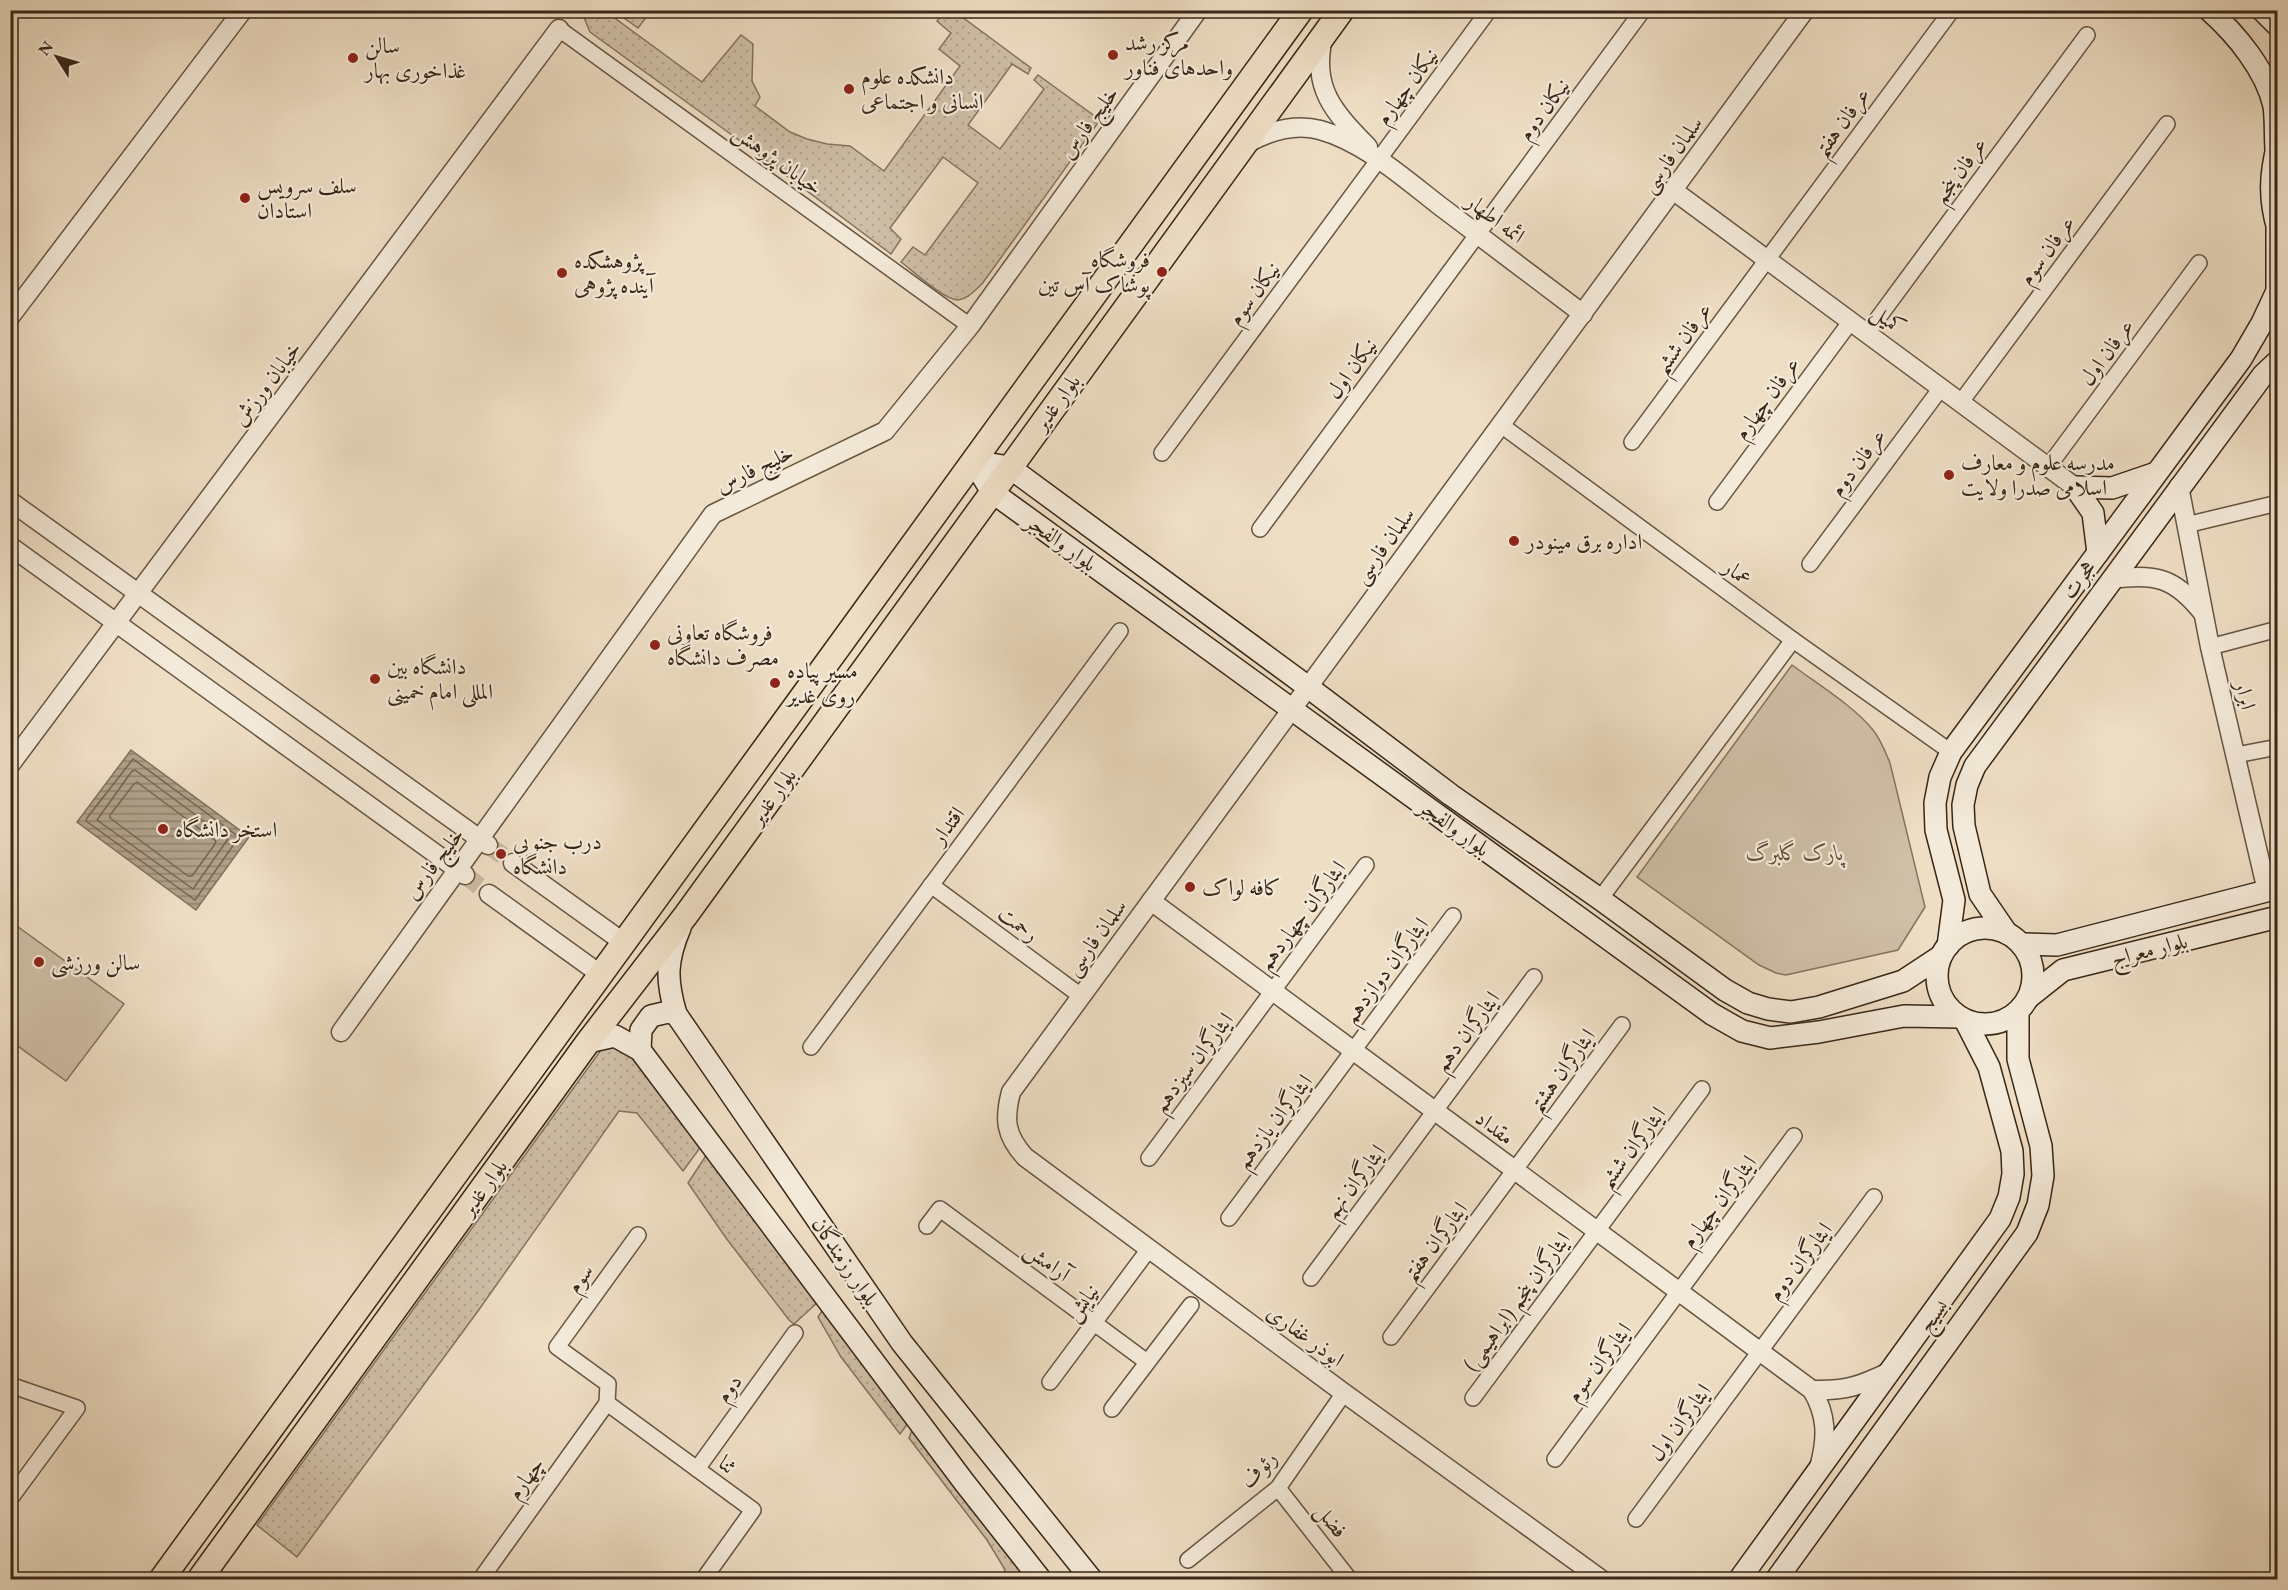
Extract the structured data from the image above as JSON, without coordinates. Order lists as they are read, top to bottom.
{
  "streets": {
    "main road": [
      "بلوار غدیر",
      "بلوار والفجر",
      "هجرت",
      "بلوار معراج",
      "بلوار رزمندگان",
      "بسیج"
    ],
    "street": [
      "نیکان چهارم",
      "نیکان دوم",
      "خلیج فارس",
      "عرفان هفتم",
      "سلمان فارسی",
      "خیابان پژوهش",
      "عرفان پنجم",
      "ائمه اطهار",
      "عرفان سوم",
      "نیکان سوم",
      "کمیل",
      "عرفان ششم",
      "عرفان اول",
      "نیکان اول",
      "خیابان ورزش",
      "عرفان چهارم",
      "عرفان دوم",
      "عمار",
      "ابرار",
      "اقتدار",
      "ایثارگران چهاردهم",
      "رحمت",
      "ایثارگران دوازدهم",
      "ایثارگران دهم",
      "ایثارگران سیزدهم",
      "ایثارگران هشتم",
      "ایثارگران یازدهم",
      "مقداد",
      "ایثارگران ششم",
      "ایثارگران نهم",
      "ایثارگران چهارم",
      "ایثارگران هفتم",
      "آرامش",
      "ایثارگران دوم",
      "سوم",
      "ایثارگران پنجم (ابراهیمی)",
      "نیایش",
      "ابوذر غفاری",
      "ایثارگران سوم",
      "دوم",
      "ایثارگران اول",
      "ثنا",
      "رئوف",
      "چهارم",
      "فضل"
    ]
  },
  "crossings": [
    ["نیکان چهارم", "ائمه اطهار"],
    ["نیکان چهارم", "نیکان سوم"],
    ["نیکان دوم", "ائمه اطهار"],
    ["نیکان دوم", "نیکان اول"],
    ["خلیج فارس", "خیابان پژوهش"],
    ["عرفان هفتم", "کمیل"],
    ["عرفان هفتم", "عرفان ششم"],
    ["سلمان فارسی", "ائمه اطهار"],
    ["سلمان فارسی", "کمیل"],
    ["سلمان فارسی", "بلوار والفجر"],
    ["سلمان فارسی", "عمار"],
    ["سلمان فارسی", "رحمت"],
    ["سلمان فارسی", "مقداد"],
    ["سلمان فارسی", "ابوذر غفاری"],
    ["خیابان پژوهش", "خیابان ورزش"],
    ["عرفان پنجم", "کمیل"],
    ["ائمه اطهار", "نیکان سوم"],
    ["ائمه اطهار", "نیکان اول"],
    ["ائمه اطهار", "بلوار غدیر"],
    ["عرفان سوم", "کمیل"],
    ["کمیل", "عرفان ششم"],
    ["کمیل", "عرفان اول"],
    ["کمیل", "عرفان چهارم"],
    ["کمیل", "عرفان دوم"],
    ["بلوار غدیر", "بلوار والفجر"],
    ["بلوار غدیر", "بلوار رزمندگان"],
    ["بلوار والفجر", "هجرت"],
    ["بلوار والفجر", "بلوار معراج"],
    ["بلوار والفجر", "بسیج"],
    ["عمار", "هجرت"],
    ["هجرت", "ابرار"],
    ["هجرت", "بلوار معراج"],
    ["هجرت", "بسیج"],
    ["ابرار", "بلوار معراج"],
    ["اقتدار", "رحمت"],
    ["ایثارگران چهاردهم", "ایثارگران سیزدهم"],
    ["ایثارگران چهاردهم", "مقداد"],
    ["بلوار معراج", "بسیج"],
    ["ایثارگران دوازدهم", "ایثارگران یازدهم"],
    ["ایثارگران دوازدهم", "مقداد"],
    ["ایثارگران دهم", "مقداد"],
    ["ایثارگران دهم", "ایثارگران نهم"],
    ["ایثارگران سیزدهم", "مقداد"],
    ["ایثارگران هشتم", "مقداد"],
    ["ایثارگران هشتم", "ایثارگران هفتم"],
    ["ایثارگران یازدهم", "مقداد"],
    ["مقداد", "ایثارگران ششم"],
    ["مقداد", "ایثارگران نهم"],
    ["مقداد", "ایثارگران چهارم"],
    ["مقداد", "ایثارگران هفتم"],
    ["مقداد", "ایثارگران دوم"],
    ["مقداد", "ایثارگران پنجم (ابراهیمی)"],
    ["مقداد", "ایثارگران سوم"],
    ["مقداد", "ایثارگران اول"],
    ["ایثارگران ششم", "ایثارگران پنجم (ابراهیمی)"],
    ["ایثارگران چهارم", "ایثارگران سوم"],
    ["آرامش", "نیایش"],
    ["ایثارگران دوم", "ایثارگران اول"],
    ["سوم", "ثنا"],
    ["سوم", "چهارم"],
    ["نیایش", "ابوذر غفاری"],
    ["ابوذر غفاری", "رئوف"],
    ["دوم", "ثنا"],
    ["ثنا", "چهارم"],
    ["رئوف", "فضل"]
  ],
  "parks": ["پارک گلبرگ"],
  "places": [
    "مرکز رشد واحدهای فناور",
    "سالن غذاخوری بهار",
    "دانشکده علوم انسانی و اجتماعی",
    "سلف سرویس استادان",
    "فروشگاه پوشاک آس تین",
    "پژوهشکده آینده پژوهی",
    "مدرسه علوم و معارف اسلامی صدرا ولایت",
    "اداره برق مینودر",
    "فروشگاه تعاونی مصرف دانشگاه",
    "دانشگاه بین المللی امام خمینی",
    "مسیر پیاده روی غدیر",
    "استخر دانشگاه",
    "درب جنوبی دانشگاه",
    "کافه لواک",
    "سالن ورزشی"
  ],
  "north": "top left"
}
